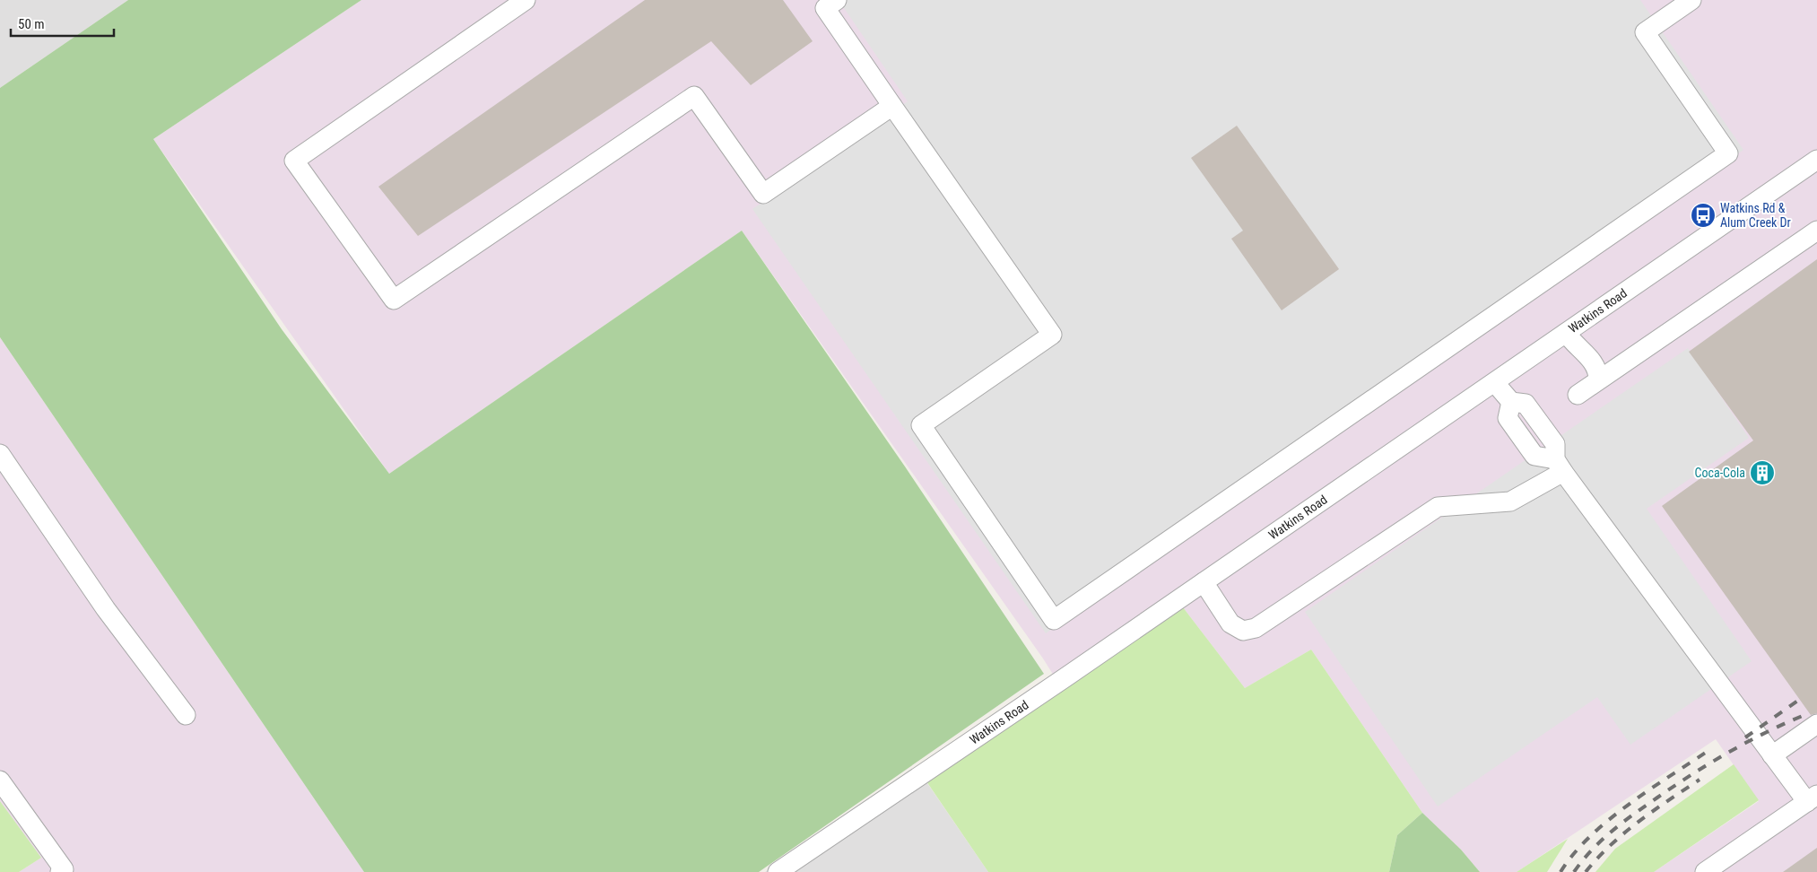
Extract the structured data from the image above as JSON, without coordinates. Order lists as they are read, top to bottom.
{
  "streets": {
    "street": ["Watkins Road"]
  },
  "places": {
    "bus stop": ["Watkins Rd & Alum Creek Dr"],
    "building": ["Coca-Cola"]
  },
  "scale_bar": "50 m"
}
